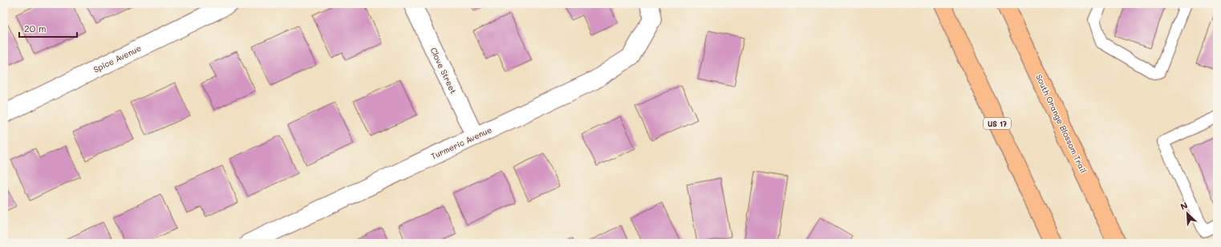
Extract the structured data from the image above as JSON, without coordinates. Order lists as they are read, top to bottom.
{
  "streets": {
    "main road": ["US 17", "South Orange Blossom Trail"],
    "street": ["Spice Avenue", "Clove Street", "Turmeric Avenue"]
  },
  "crossings": [
    ["Clove Street", "Turmeric Avenue"]
  ],
  "scale_bar": "20 m",
  "north": "top left"
}
